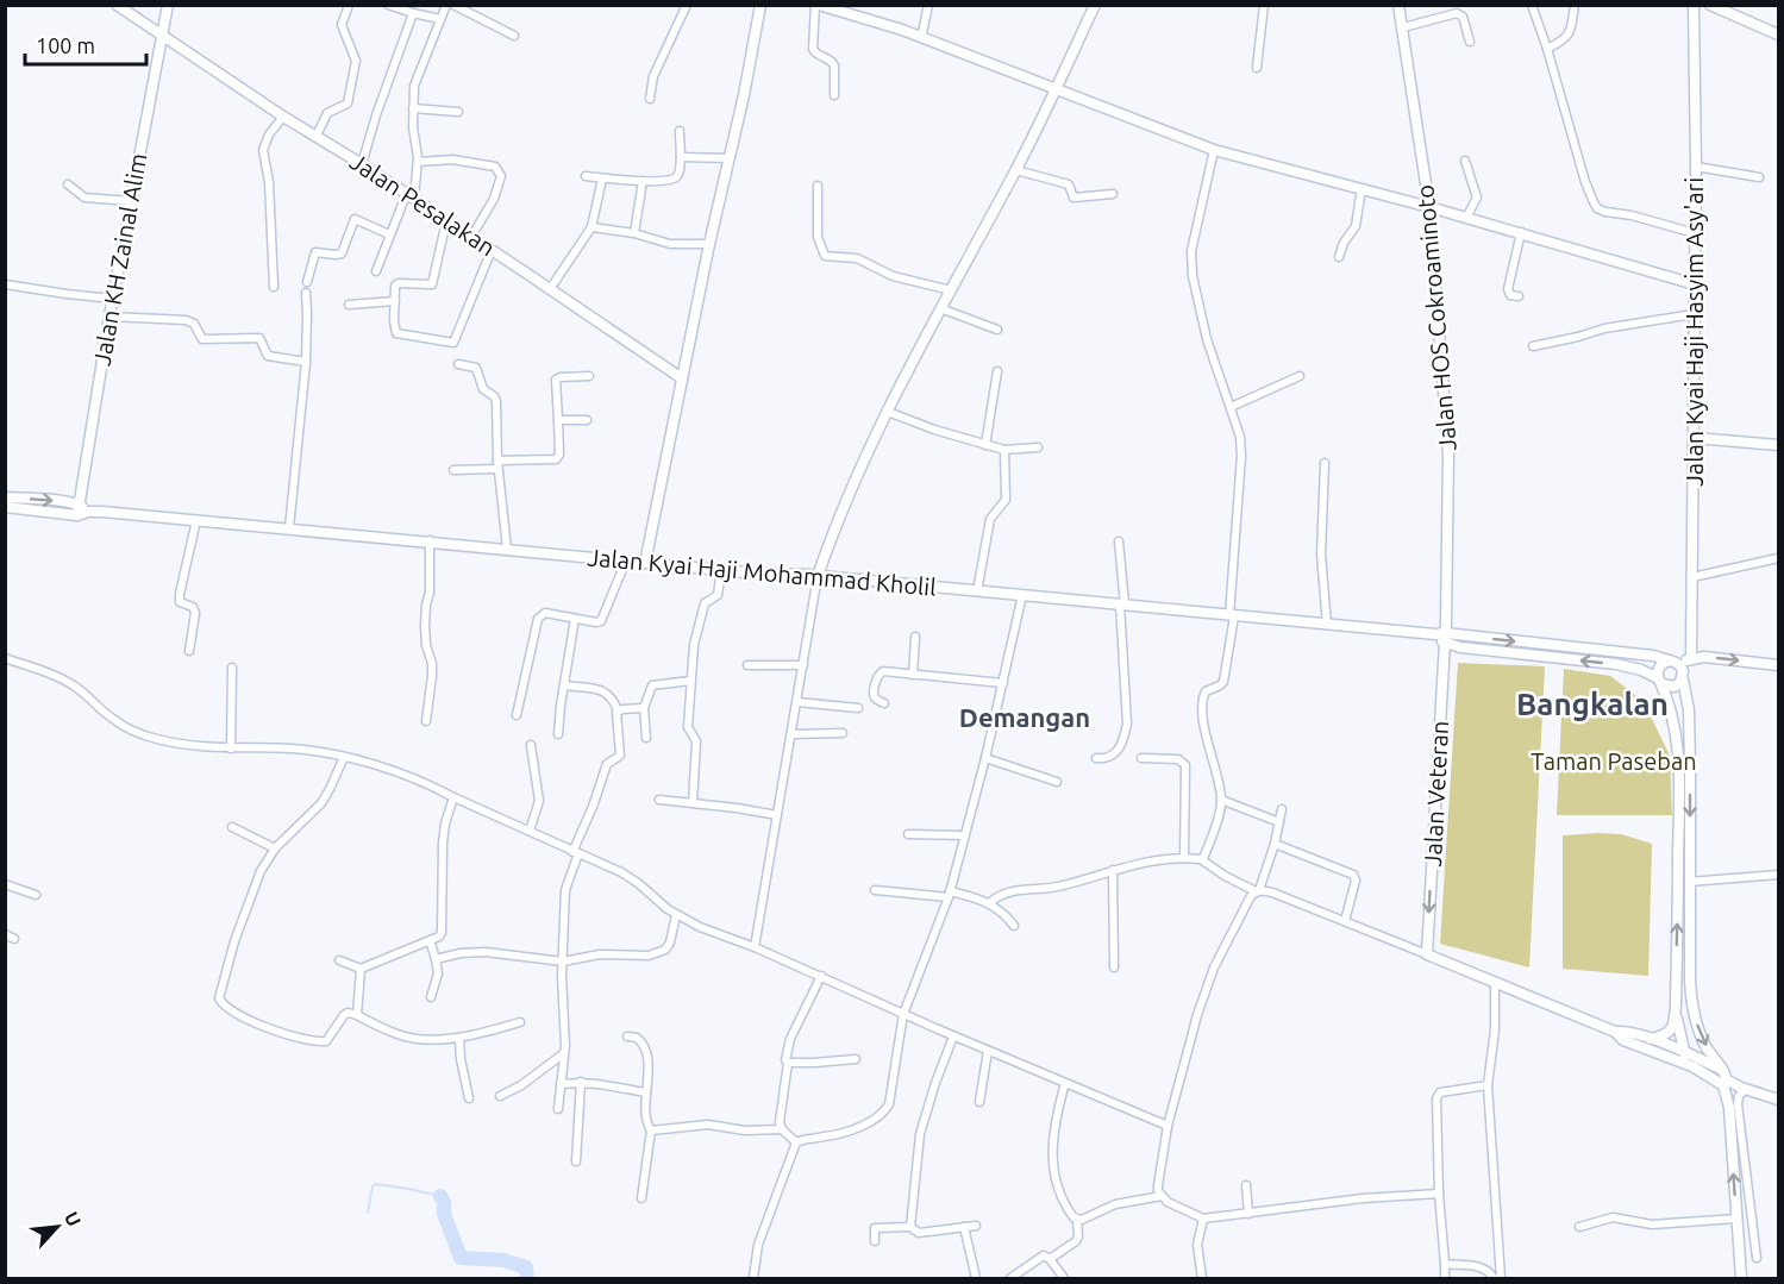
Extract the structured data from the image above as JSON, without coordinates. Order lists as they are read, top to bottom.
{
  "streets": {
    "street": [
      "Jalan Pesalakan",
      "Jalan KH Zainal Alim",
      "Jalan HOS Cokroaminoto",
      "Jalan Kyai Haji Hasyim Asy'ari",
      "Jalan Kyai Haji Mohammad Kholil",
      "Jalan Veteran"
    ]
  },
  "crossings": [
    ["Jalan Pesalakan", "Jalan KH Zainal Alim"],
    ["Jalan KH Zainal Alim", "Jalan Kyai Haji Mohammad Kholil"],
    ["Jalan HOS Cokroaminoto", "Jalan Kyai Haji Mohammad Kholil"],
    ["Jalan HOS Cokroaminoto", "Jalan Veteran"],
    ["Jalan Kyai Haji Mohammad Kholil", "Jalan Veteran"]
  ],
  "one_way": ["Jalan Veteran"],
  "districts": ["Bangkalan", "Demangan"],
  "parks": ["Taman Paseban"],
  "scale_bar": "100 m",
  "north": "top right"
}
